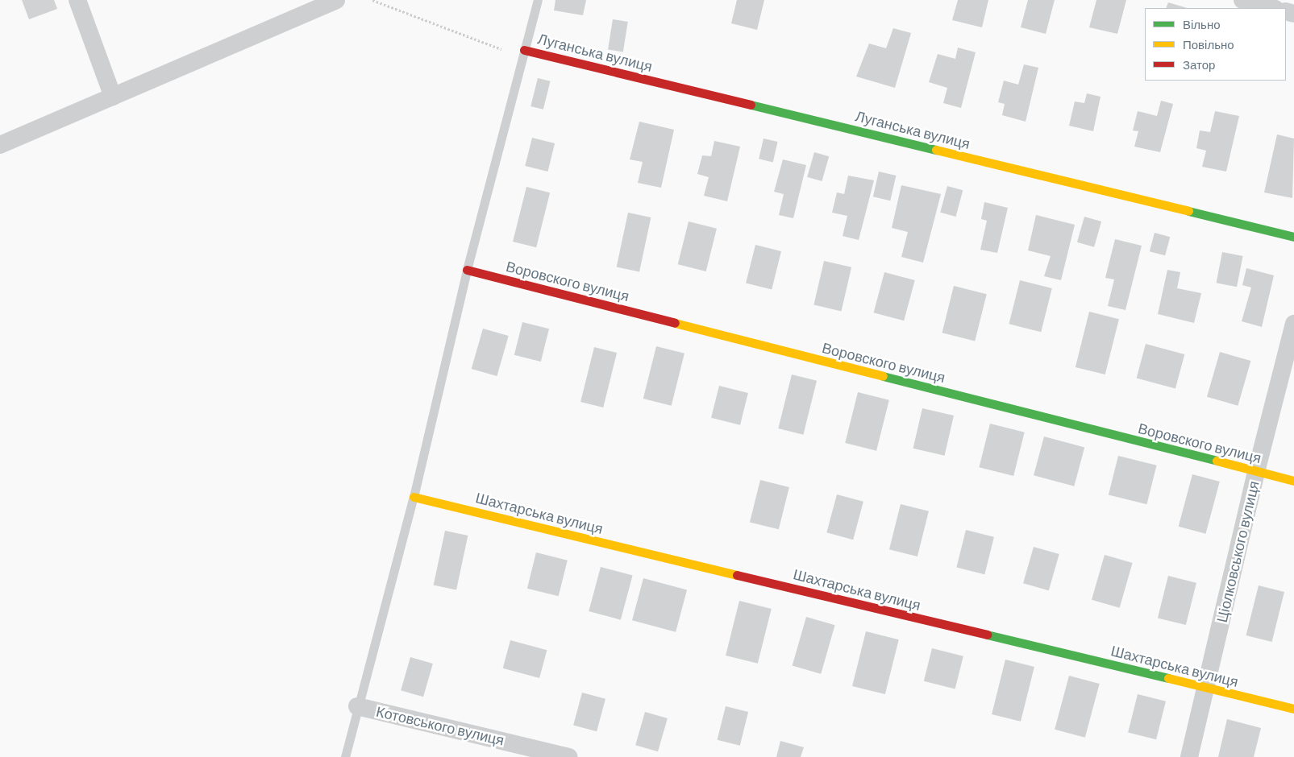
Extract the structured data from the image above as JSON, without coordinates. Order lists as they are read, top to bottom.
{
  "streets": {
    "street": [
      "Луганська вулиця",
      "Воровского вулиця",
      "Шахтарська вулиця",
      "Ціолковського вулиця",
      "Котовського вулиця"
    ]
  },
  "crossings": [
    ["Воровского вулиця", "Ціолковського вулиця"],
    ["Шахтарська вулиця", "Ціолковського вулиця"]
  ],
  "legend": ["Вільно", "Повільно", "Затор"]
}
